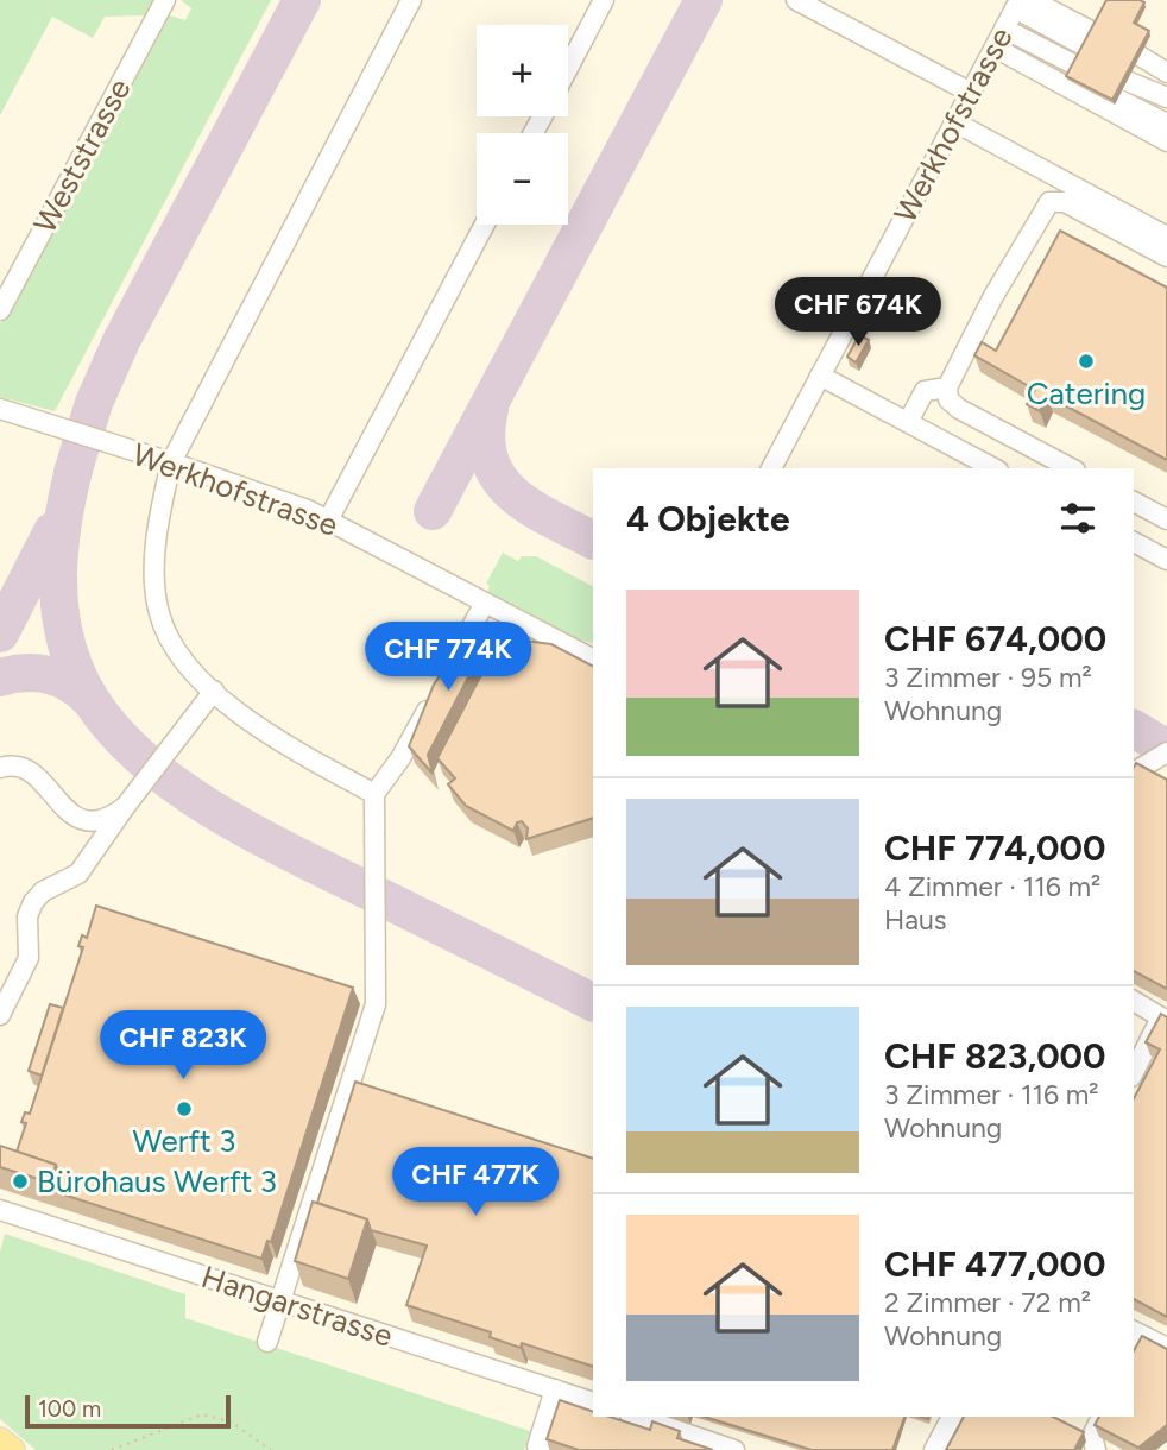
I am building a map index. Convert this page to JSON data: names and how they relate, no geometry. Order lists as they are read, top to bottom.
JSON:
{
  "streets": {
    "lane": ["Werkhofstrasse", "Weststrasse", "Hangarstrasse"]
  },
  "places": ["Catering", "Werft 3", "Bürohaus Werft 3"],
  "scale_bar": "100 m",
  "page": {
    "map_buttons": ["+", "−"],
    "price": [
      "CHF 674K",
      "CHF 774K",
      "CHF 823K",
      "CHF 477K"
    ],
    "heading": "4 Objekte",
    "list": [
      {
        "name": "CHF 674,000",
        "note": "3 Zimmer · 95 m² · Wohnung"
      },
      {
        "name": "CHF 774,000",
        "note": "4 Zimmer · 116 m² · Haus"
      },
      {
        "name": "CHF 823,000",
        "note": "3 Zimmer · 116 m² · Wohnung"
      },
      {
        "name": "CHF 477,000",
        "note": "2 Zimmer · 72 m² · Wohnung"
      }
    ],
    "scale": "100 m"
  }
}
